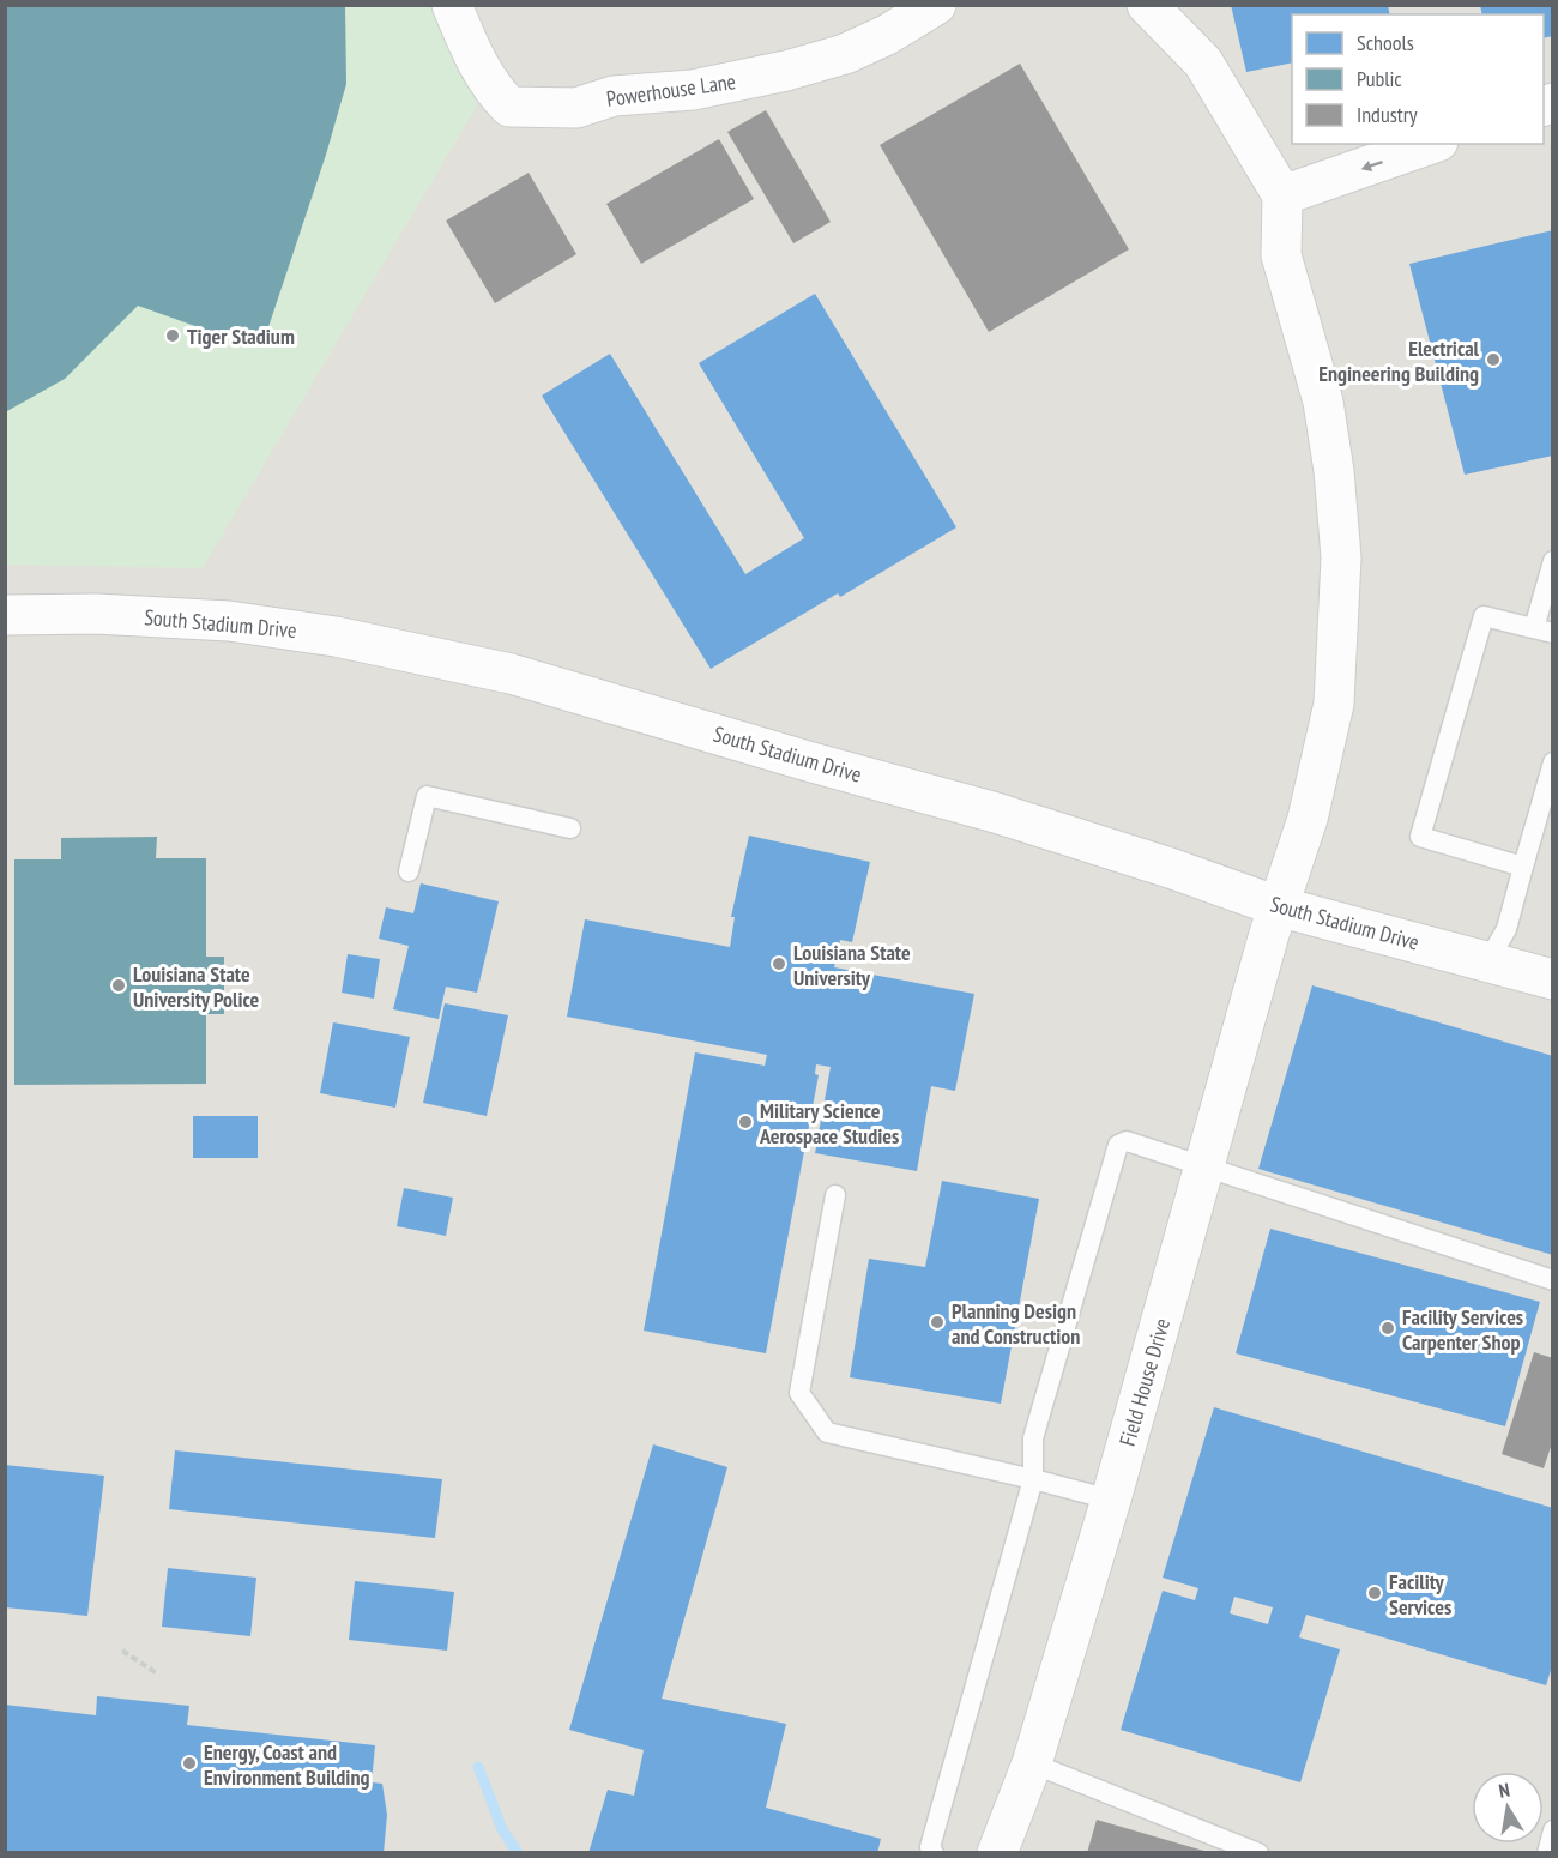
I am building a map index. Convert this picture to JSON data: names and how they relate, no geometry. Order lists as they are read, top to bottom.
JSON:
{
  "streets": {
    "street": ["Powerhouse Lane", "South Stadium Drive", "Field House Drive"]
  },
  "crossings": [
    ["South Stadium Drive", "Field House Drive"]
  ],
  "places": [
    "Tiger Stadium",
    "Electrical Engineering Building",
    "Louisiana State University",
    "Louisiana State University Police",
    "Military Science Aerospace Studies",
    "Planning Design and Construction",
    "Facility Services Carpenter Shop",
    "Facility Services",
    "Energy, Coast and Environment Building"
  ],
  "legend": ["Schools", "Public", "Industry"],
  "north": "top"
}
